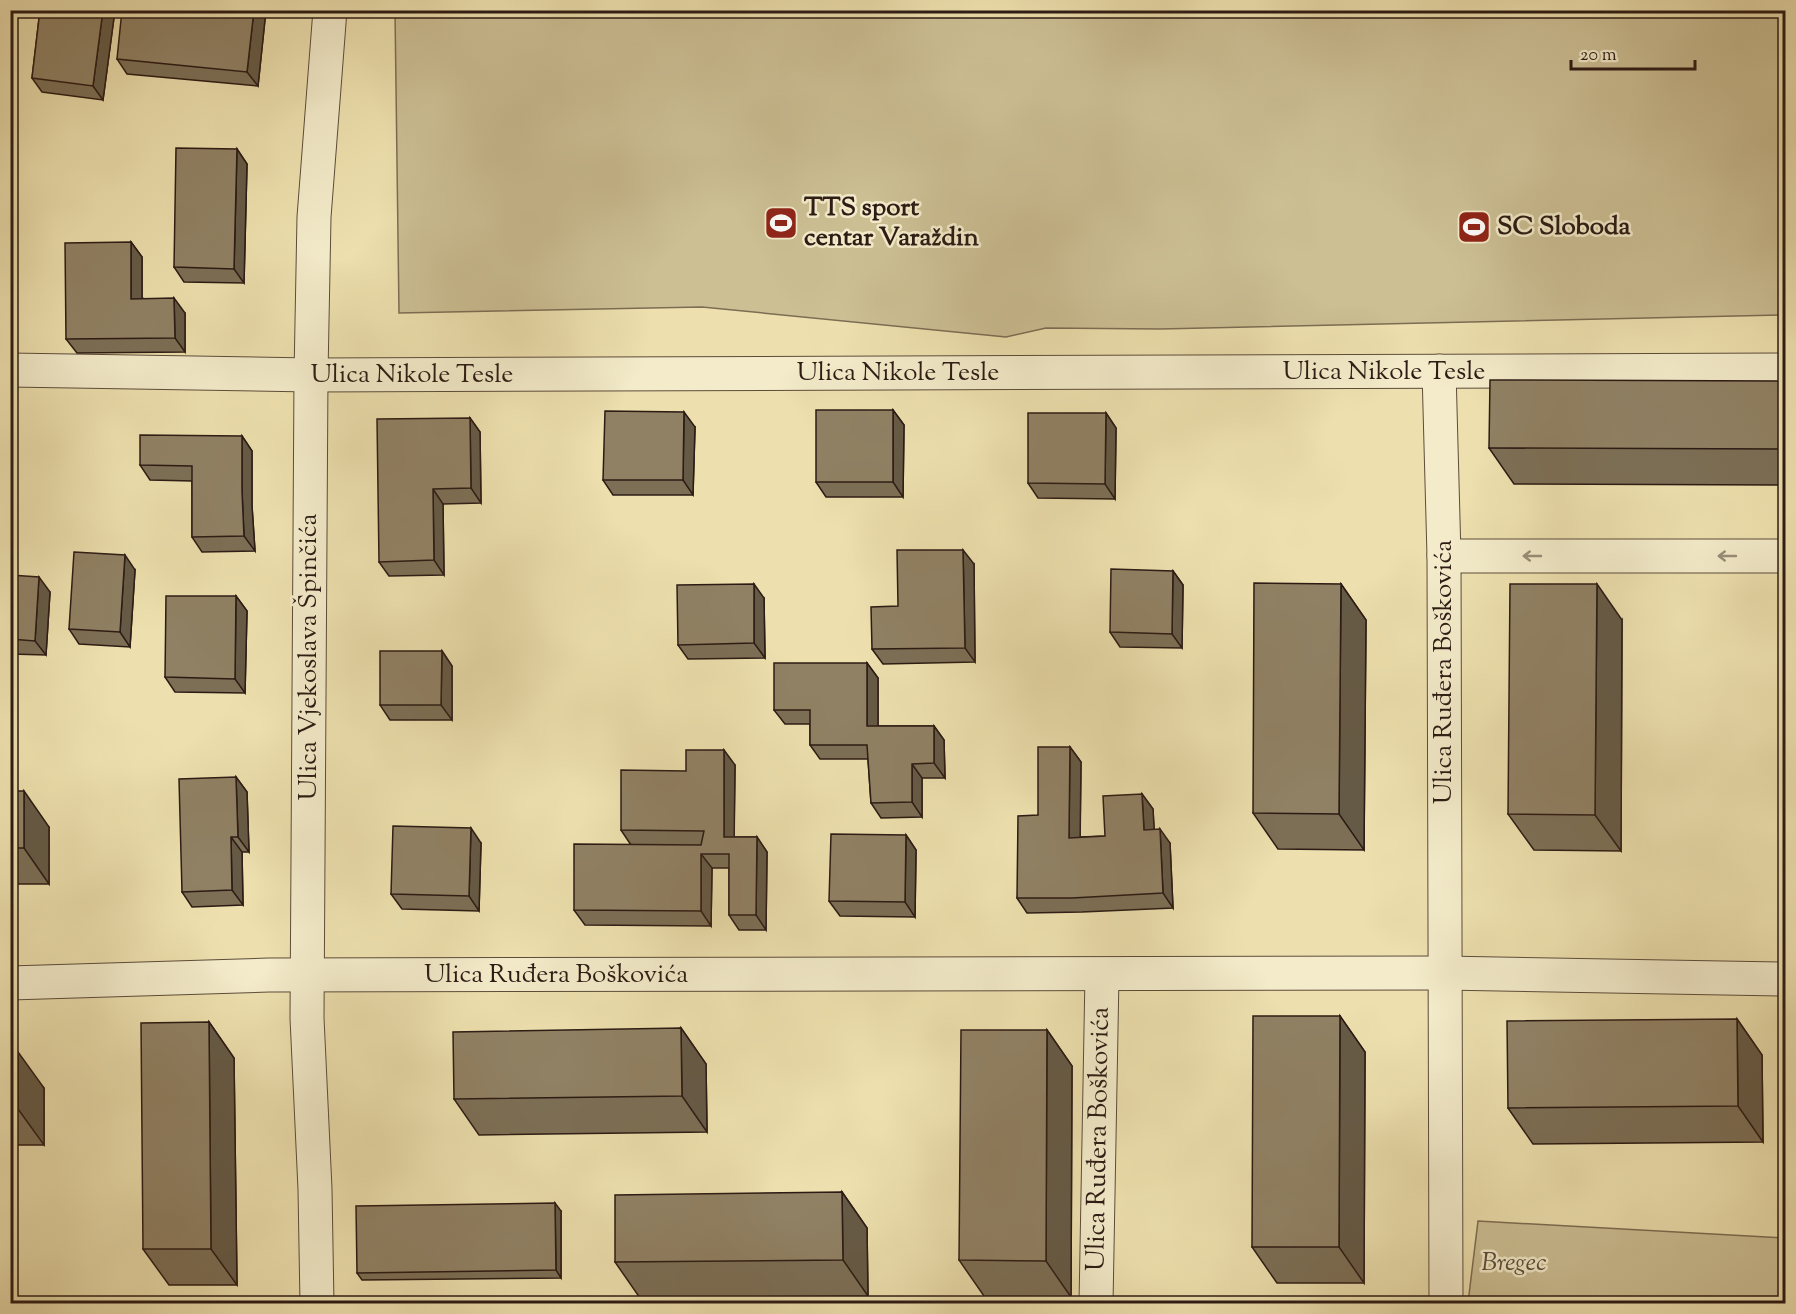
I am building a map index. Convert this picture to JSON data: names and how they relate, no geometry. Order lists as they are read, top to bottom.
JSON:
{
  "streets": {
    "street": ["Ulica Nikole Tesle", "Ulica Vjekoslava Špinčića", "Ulica Ruđera Boškovića"]
  },
  "crossings": [
    ["Ulica Nikole Tesle", "Ulica Vjekoslava Špinčića"],
    ["Ulica Nikole Tesle", "Ulica Ruđera Boškovića"],
    ["Ulica Vjekoslava Špinčića", "Ulica Ruđera Boškovića"]
  ],
  "parks": ["Bregec"],
  "places": {
    "sports": ["TTS sport centar Varaždin", "SC Sloboda"]
  },
  "scale_bar": "20 m"
}
